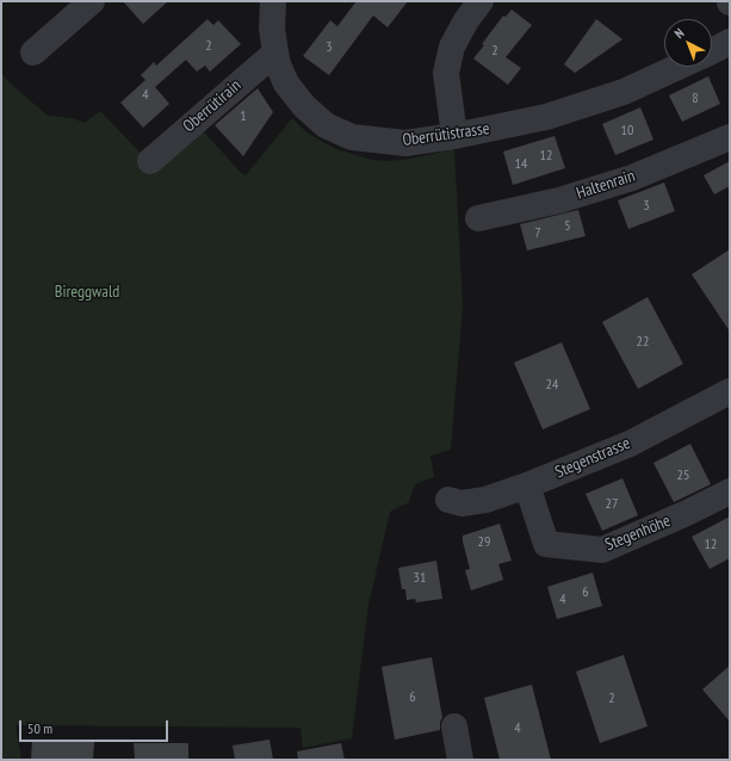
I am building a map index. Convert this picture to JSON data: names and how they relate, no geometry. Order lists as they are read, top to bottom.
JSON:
{
  "streets": {
    "street": [
      "Oberrütirain",
      "Oberrütistrasse",
      "Haltenrain",
      "Stegenstrasse",
      "Stegenhöhe"
    ]
  },
  "crossings": [
    ["Oberrütirain", "Oberrütistrasse"],
    ["Stegenstrasse", "Stegenhöhe"]
  ],
  "parks": ["Bireggwald"],
  "house_numbers": [
    "2",
    "3",
    "2",
    "4",
    "8",
    "1",
    "10",
    "12",
    "14",
    "3",
    "5",
    "7",
    "22",
    "24",
    "25",
    "27",
    "29",
    "12",
    "31",
    "6",
    "4",
    "6",
    "2",
    "4"
  ],
  "scale_bar": "50 m",
  "north": "top left"
}
